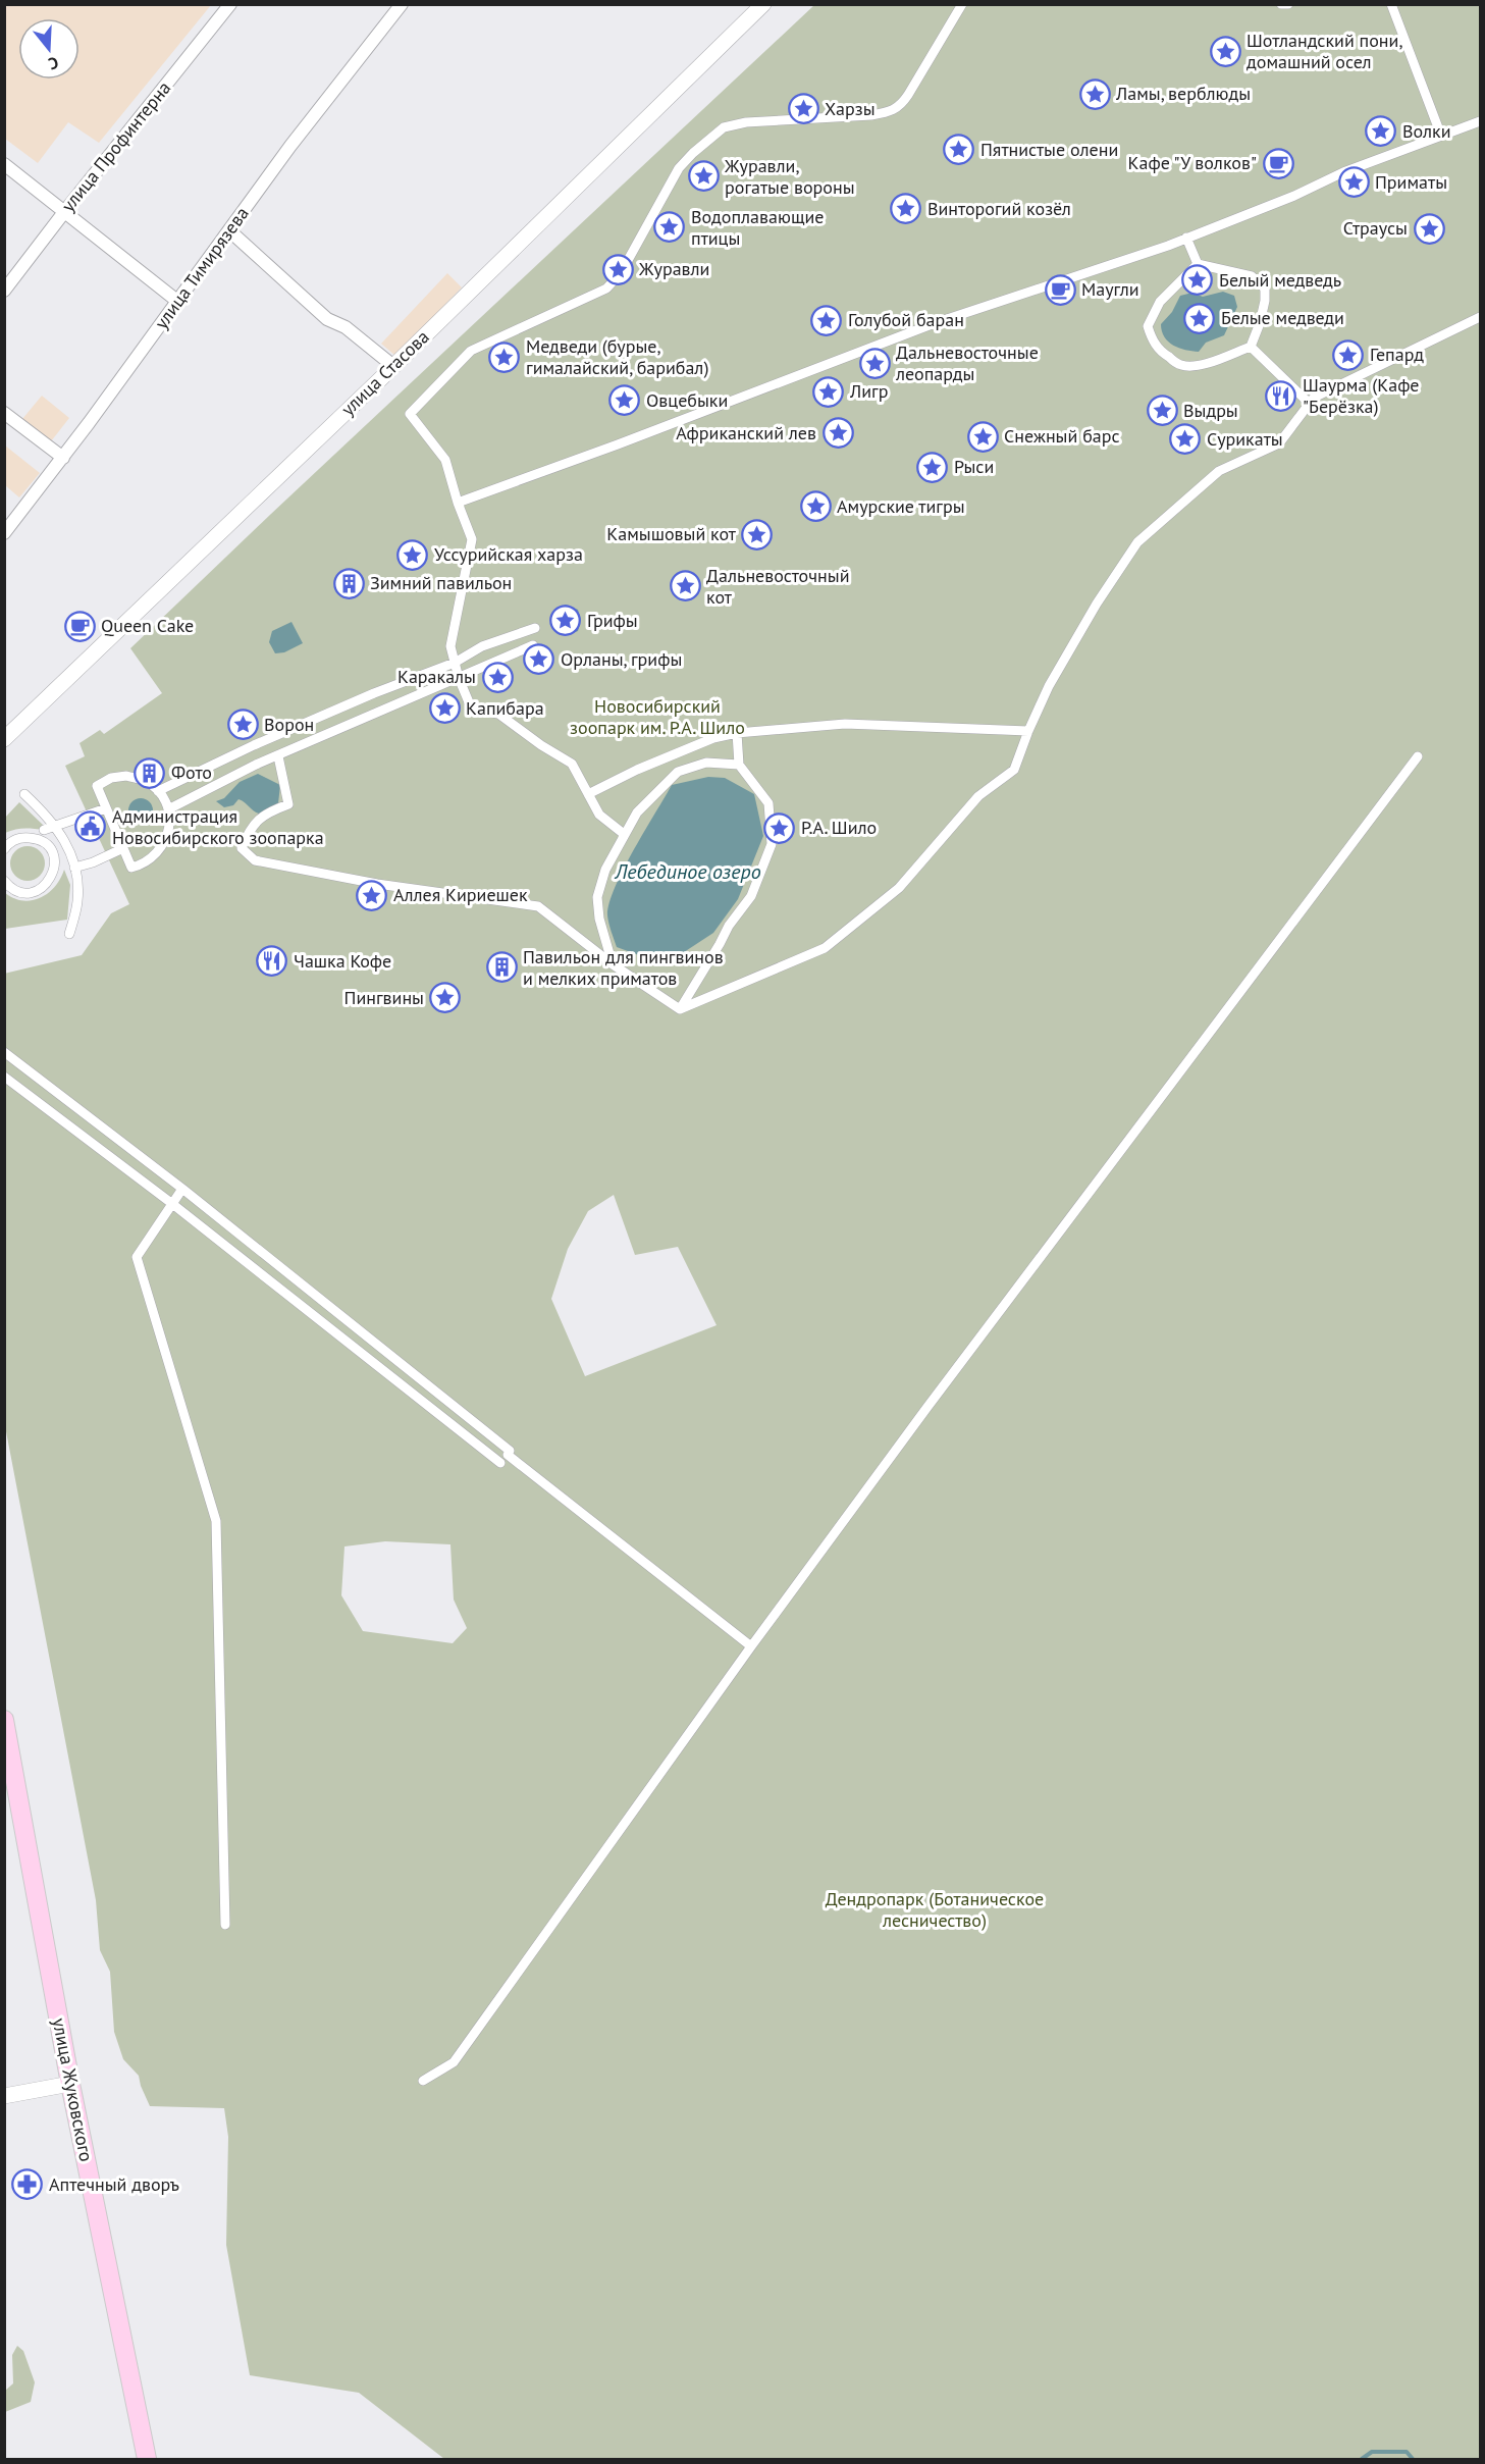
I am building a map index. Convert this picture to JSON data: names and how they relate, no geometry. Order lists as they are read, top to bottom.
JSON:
{
  "streets": {
    "main road": ["улица Жуковского"],
    "street": ["улица Профинтерна", "улица Тимирязева", "улица Стасова"]
  },
  "water": ["Лебединое озеро"],
  "parks": ["Новосибирский зоопарк им. Р.А. Шило", "Дендропарк (Ботаническое лесничество)"],
  "places": {
    "place": [
      "Шотландский пони, домашний осел",
      "Ламы, верблюды",
      "Харзы",
      "Волки",
      "Пятнистые олени",
      "Журавли, рогатые вороны",
      "Приматы",
      "Винторогий козёл",
      "Водоплавающие птицы",
      "Страусы",
      "Журавли",
      "Белый медведь",
      "Белые медведи",
      "Голубой баран",
      "Гепард",
      "Медведи (бурые, гималайский, барибал)",
      "Дальневосточные леопарды",
      "Лигр",
      "Овцебыки",
      "Выдры",
      "Африканский лев",
      "Снежный барс",
      "Сурикаты",
      "Рыси",
      "Амурские тигры",
      "Камышовый кот",
      "Уссурийская харза",
      "Дальневосточный кот",
      "Грифы",
      "Орланы, грифы",
      "Каракалы",
      "Капибара",
      "Ворон",
      "Р.А. Шило",
      "Аллея Кириешек",
      "Пингвины"
    ],
    "cafe": ["Кафе \"У волков\"", "Маугли", "Queen Cake"],
    "restaurant": ["Шаурма (Кафе \"Берёзка)", "Чашка Кофе"],
    "building": ["Зимний павильон", "Фото", "Павильон для пингвинов и мелких приматов"],
    "public building": ["Администрация Новосибирского зоопарка"],
    "pharmacy": ["Аптечный дворъ"]
  },
  "north": "bottom"
}
